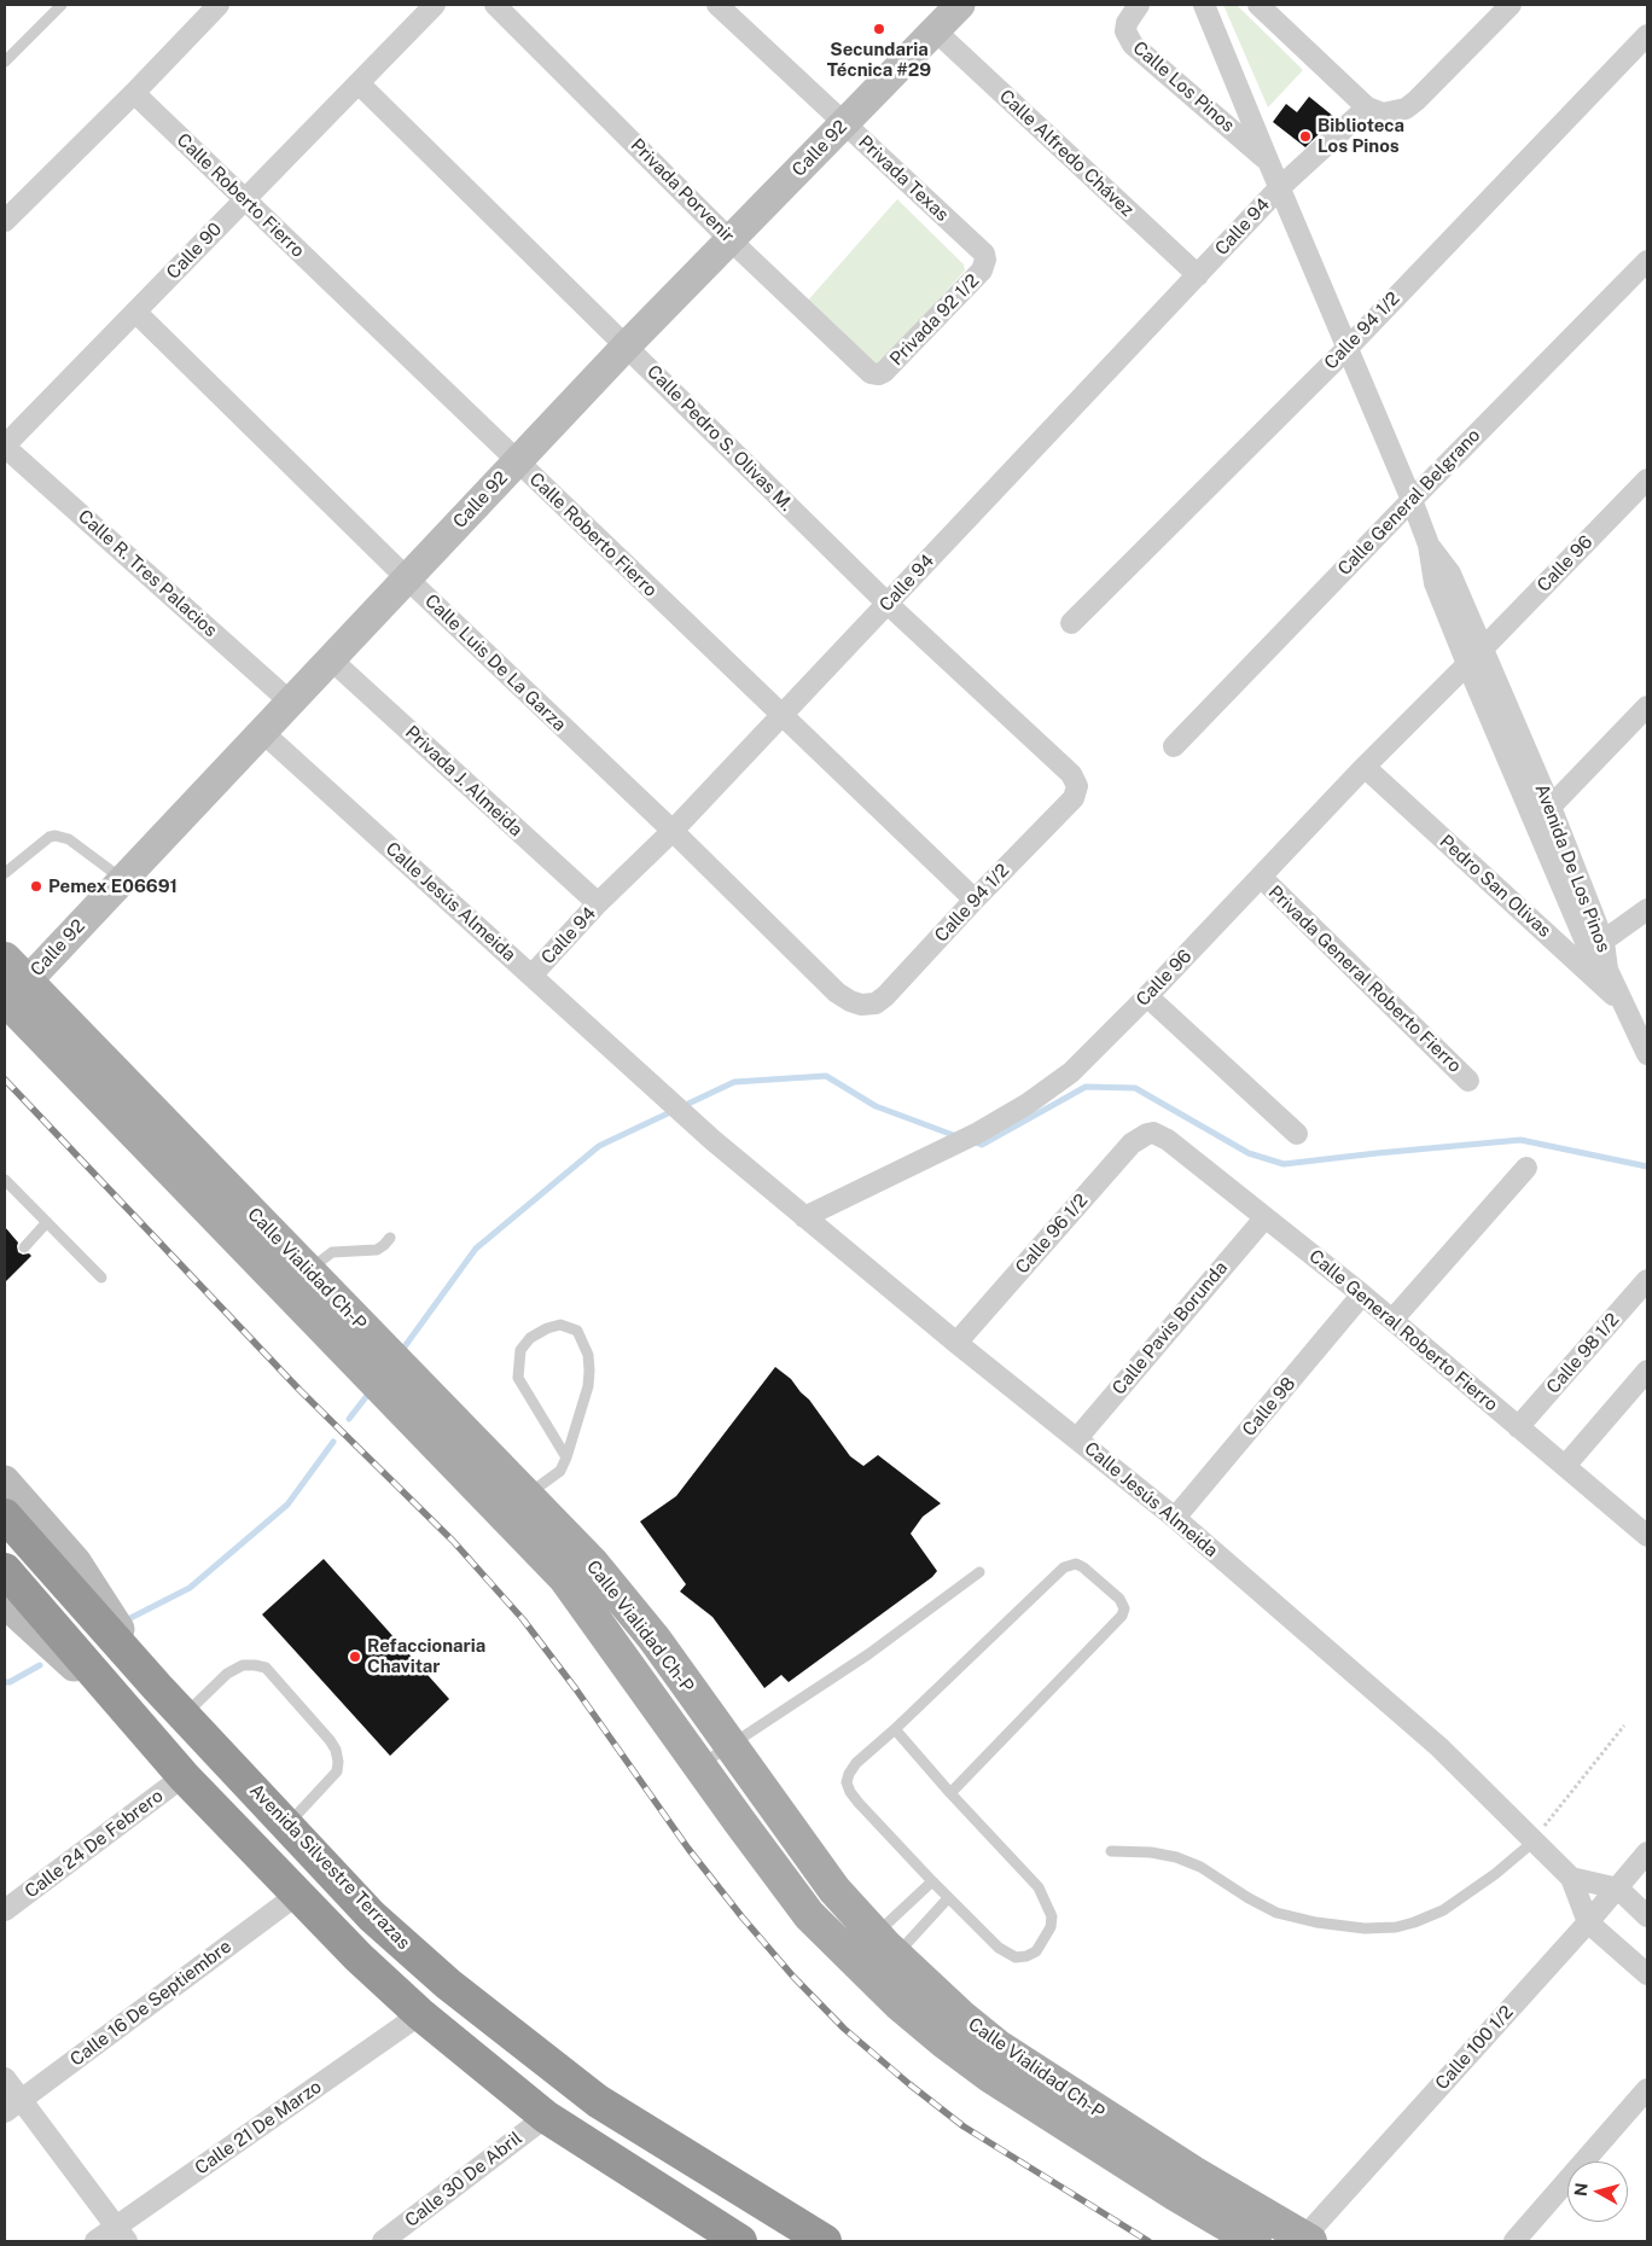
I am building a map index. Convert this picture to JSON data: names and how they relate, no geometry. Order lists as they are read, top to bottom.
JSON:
{
  "streets": {
    "highway": ["Avenida Silvestre Terrazas"],
    "main road": ["Calle Vialidad Ch-P"],
    "street": [
      "Calle Los Pinos",
      "Calle 92",
      "Calle Alfredo Chávez",
      "Privada Texas",
      "Privada Porvenir",
      "Calle Roberto Fierro",
      "Calle 94",
      "Calle 90",
      "Privada 92 1/2",
      "Calle 94 1/2",
      "Calle Pedro S. Olivas M.",
      "Calle General Belgrano",
      "Calle 96",
      "Calle R. Tres Palacios",
      "Calle Luis De La Garza",
      "Privada J. Almeida",
      "Avenida De Los Pinos",
      "Pedro San Olivas",
      "Calle Jesús Almeida",
      "Privada General Roberto Fierro",
      "Calle 96 1/2",
      "Calle Pavis Borunda",
      "Calle General Roberto Fierro",
      "Calle 98 1/2",
      "Calle 98",
      "Calle 24 De Febrero",
      "Calle 16 De Septiembre",
      "Calle 100 1/2",
      "Calle 21 De Marzo",
      "Calle 30 De Abril"
    ]
  },
  "crossings": [
    ["Calle Los Pinos", "Avenida De Los Pinos"],
    ["Calle 92", "Calle Alfredo Chávez"],
    ["Calle 92", "Privada Texas"],
    ["Calle 92", "Privada Porvenir"],
    ["Calle 92", "Calle Roberto Fierro"],
    ["Calle 92", "Calle Pedro S. Olivas M."],
    ["Calle 92", "Calle R. Tres Palacios"],
    ["Calle 92", "Calle Luis De La Garza"],
    ["Calle 92", "Privada J. Almeida"],
    ["Calle 92", "Calle Jesús Almeida"],
    ["Calle 92", "Calle Vialidad Ch-P"],
    ["Calle Alfredo Chávez", "Calle 94"],
    ["Privada Texas", "Privada 92 1/2"],
    ["Privada Porvenir", "Privada 92 1/2"],
    ["Calle Roberto Fierro", "Calle 94"],
    ["Calle Roberto Fierro", "Calle 90"],
    ["Calle Roberto Fierro", "Calle 94 1/2"],
    ["Calle 94", "Calle Pedro S. Olivas M."],
    ["Calle 94", "Calle Luis De La Garza"],
    ["Calle 94", "Privada J. Almeida"],
    ["Calle 94", "Avenida De Los Pinos"],
    ["Calle 94", "Calle Jesús Almeida"],
    ["Calle 90", "Calle Pedro S. Olivas M."],
    ["Calle 90", "Calle R. Tres Palacios"],
    ["Calle 90", "Calle Luis De La Garza"],
    ["Calle 94 1/2", "Calle Pedro S. Olivas M."],
    ["Calle 94 1/2", "Calle Luis De La Garza"],
    ["Calle 94 1/2", "Avenida De Los Pinos"],
    ["Calle General Belgrano", "Avenida De Los Pinos"],
    ["Calle 96", "Avenida De Los Pinos"],
    ["Calle 96", "Pedro San Olivas"],
    ["Calle 96", "Calle Jesús Almeida"],
    ["Calle 96", "Privada General Roberto Fierro"],
    ["Avenida De Los Pinos", "Pedro San Olivas"],
    ["Calle Jesús Almeida", "Calle 96 1/2"],
    ["Calle Jesús Almeida", "Calle Pavis Borunda"],
    ["Calle Jesús Almeida", "Calle 98"],
    ["Calle Jesús Almeida", "Calle 100 1/2"],
    ["Calle 96 1/2", "Calle General Roberto Fierro"],
    ["Calle Vialidad Ch-P", "Calle 100 1/2"],
    ["Calle Pavis Borunda", "Calle General Roberto Fierro"],
    ["Calle General Roberto Fierro", "Calle 98 1/2"],
    ["Calle General Roberto Fierro", "Calle 98"]
  ],
  "places": [
    "Secundaria Técnica #29",
    "Biblioteca Los Pinos",
    "Pemex E06691",
    "Refaccionaria Chavitar"
  ],
  "north": "left"
}
